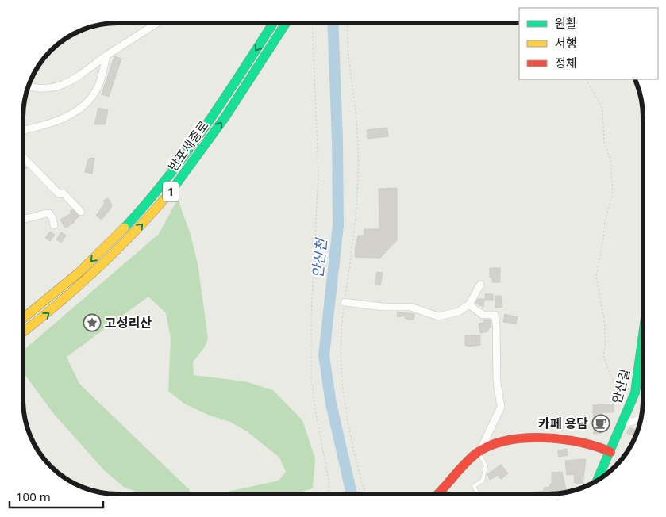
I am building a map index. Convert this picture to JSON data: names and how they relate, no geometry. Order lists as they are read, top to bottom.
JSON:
{
  "streets": {
    "main road": ["반포세종로", "1", "안산길"]
  },
  "water": ["안산천"],
  "places": {
    "place": ["고성리산"],
    "cafe": ["카페 용담"]
  },
  "legend": ["원활", "서행", "정체"],
  "scale_bar": "100 m"
}
